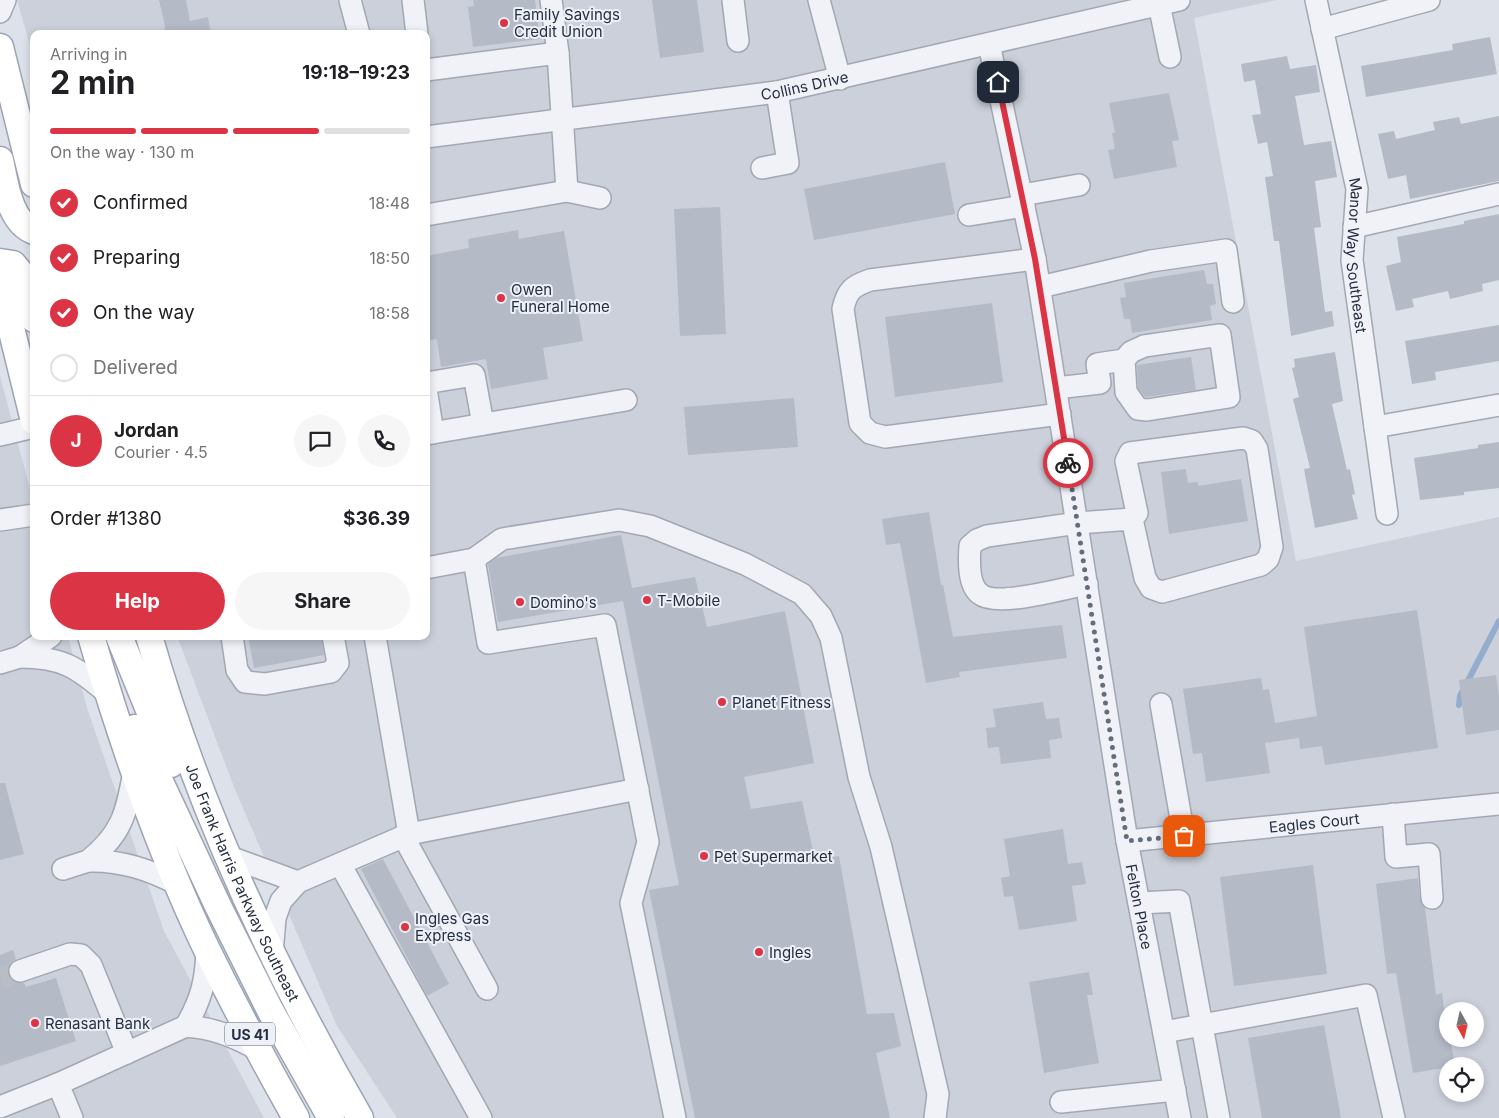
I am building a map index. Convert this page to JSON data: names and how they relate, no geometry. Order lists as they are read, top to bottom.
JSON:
{
  "streets": {
    "main road": ["Joe Frank Harris Parkway Southeast", "US 41"],
    "street": [
      "Collins Drive",
      "Manor Way Southeast",
      "Eagles Court",
      "Felton Place"
    ]
  },
  "crossings": [
    ["Collins Drive", "Felton Place"],
    ["Eagles Court", "Felton Place"]
  ],
  "places": [
    "Family Savings Credit Union",
    "Owen Funeral Home",
    "T-Mobile",
    "Domino's",
    "Planet Fitness",
    "Pet Supermarket",
    "Ingles Gas Express",
    "Ingles",
    "Renasant Bank"
  ],
  "north": "bottom",
  "page": {
    "heading": ["2 min", "Arriving in", "19:18–19:23"],
    "panel": [
      "Jordan",
      "Courier · 4.5",
      "Order #1380",
      "$36.39"
    ],
    "bar": "On the way · 130 m",
    "list": [
      ["Confirmed", "18:48"],
      ["Preparing", "18:50"],
      ["On the way", "18:58"],
      "Delivered"
    ],
    "round": "J",
    "buttons": ["Help", "Share"]
  }
}
